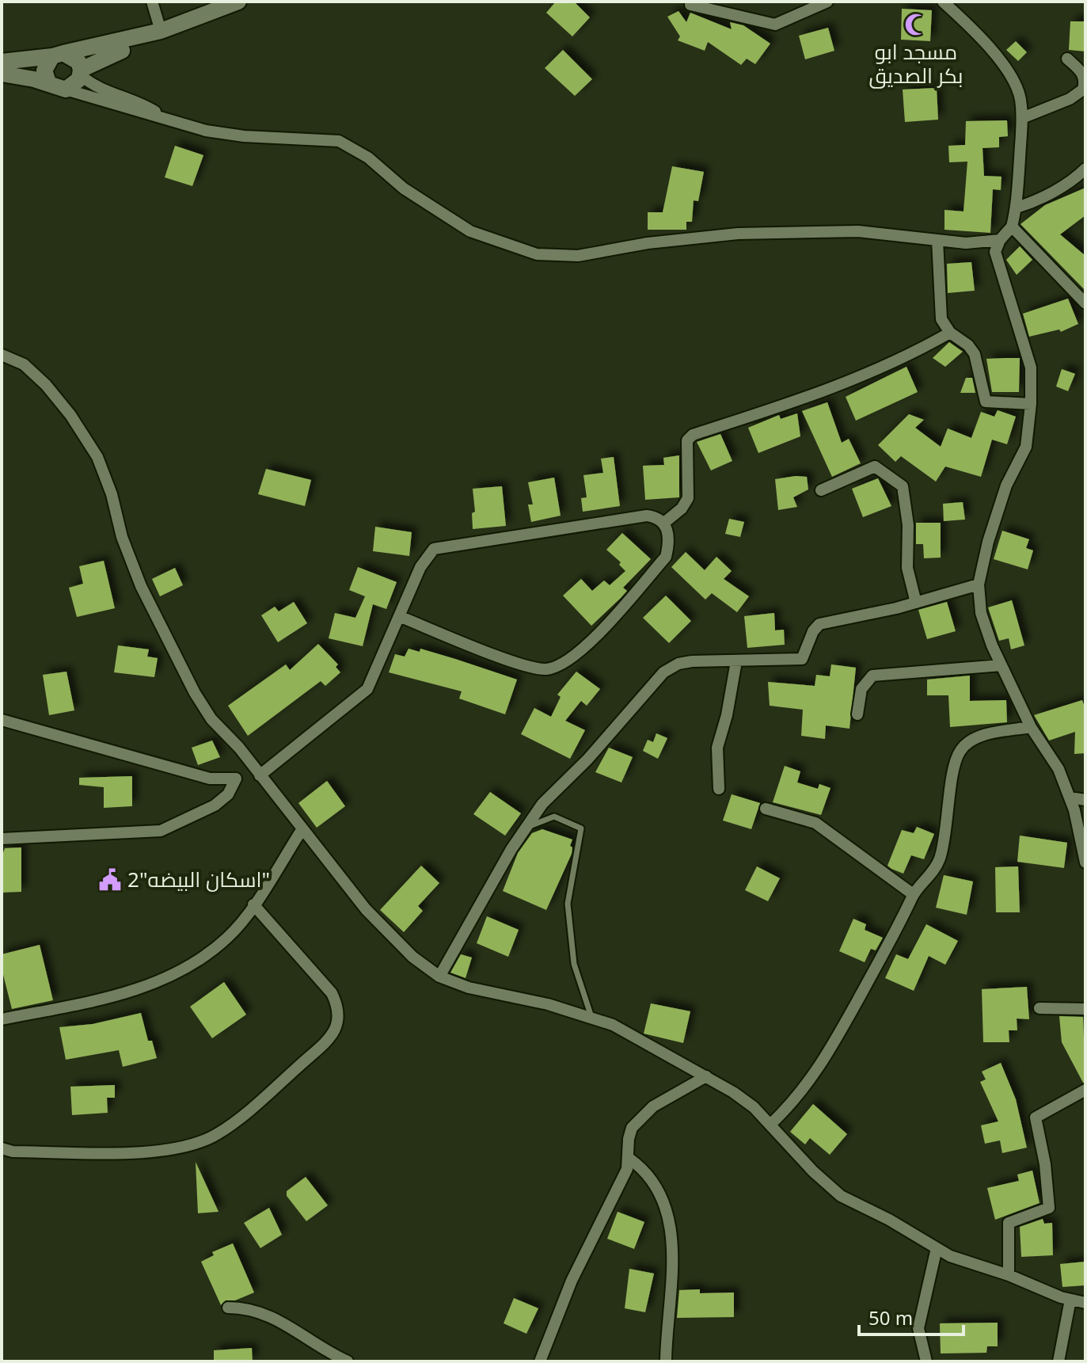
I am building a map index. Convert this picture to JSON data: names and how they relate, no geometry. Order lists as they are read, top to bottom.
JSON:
{
  "places": {
    "mosque": ["مسجد ابو بكر الصديق"],
    "public building": ["اسكان البيضه\"2\""]
  },
  "scale_bar": "50 m"
}
